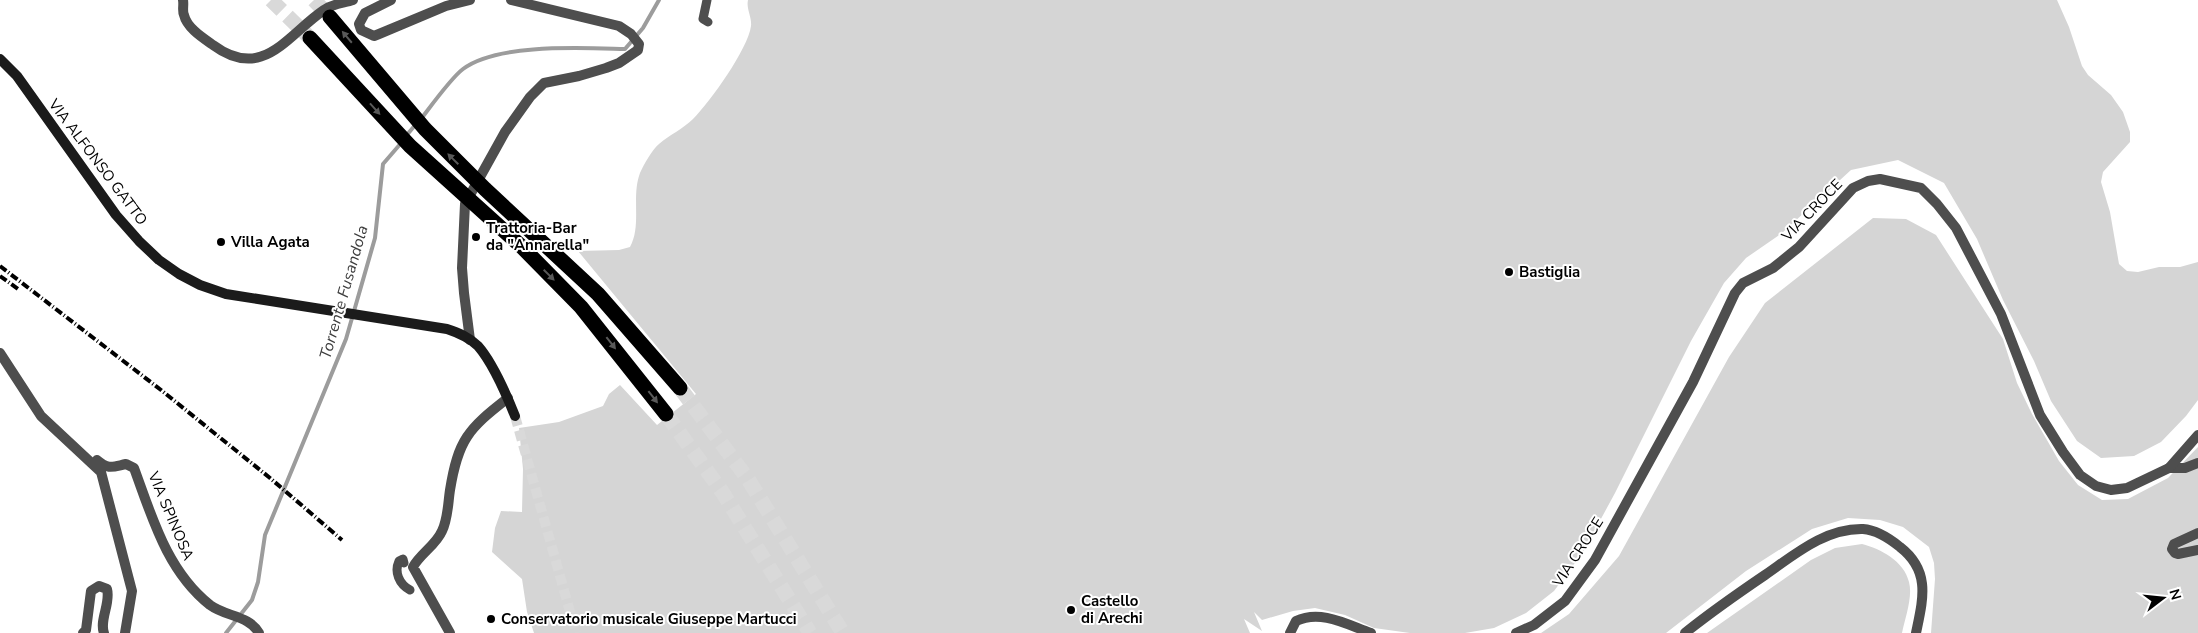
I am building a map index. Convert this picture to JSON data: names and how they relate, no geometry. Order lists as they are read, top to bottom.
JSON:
{
  "streets": {
    "main road": ["VIA ALFONSO GATTO"],
    "street": ["VIA CROCE", "VIA SPINOSA"]
  },
  "water": ["Torrente Fusandola"],
  "places": [
    "Trattoria-Bar da \"Annarella\"",
    "Villa Agata",
    "Bastiglia",
    "Castello di Arechi",
    "Conservatorio musicale Giuseppe Martucci"
  ],
  "north": "right"
}
